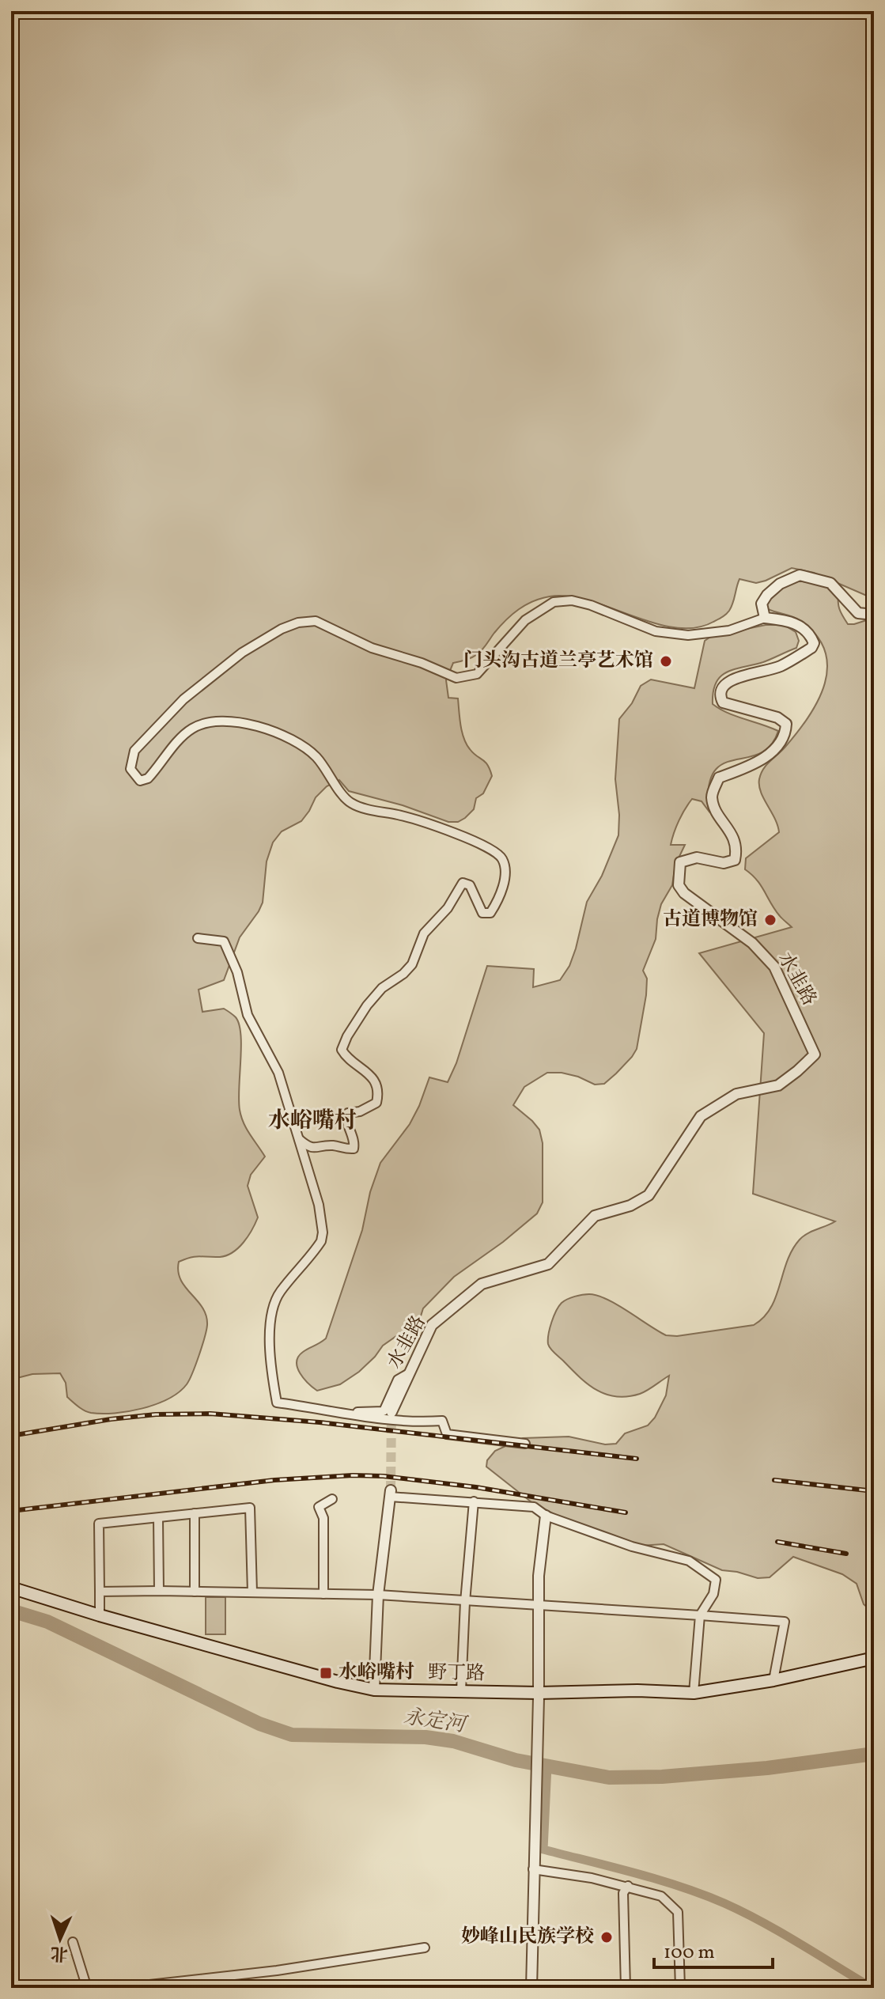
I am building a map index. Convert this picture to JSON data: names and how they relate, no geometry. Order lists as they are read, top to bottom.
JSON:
{
  "streets": {
    "main road": ["野丁路"],
    "street": ["水韭路"]
  },
  "districts": ["水峪嘴村"],
  "water": ["永定河"],
  "places": {
    "other": ["门头沟古道兰亭艺术馆", "古道博物馆", "妙峰山民族学校"],
    "transit": ["水峪嘴村"]
  },
  "scale_bar": "100 m",
  "north": "bottom"
}
